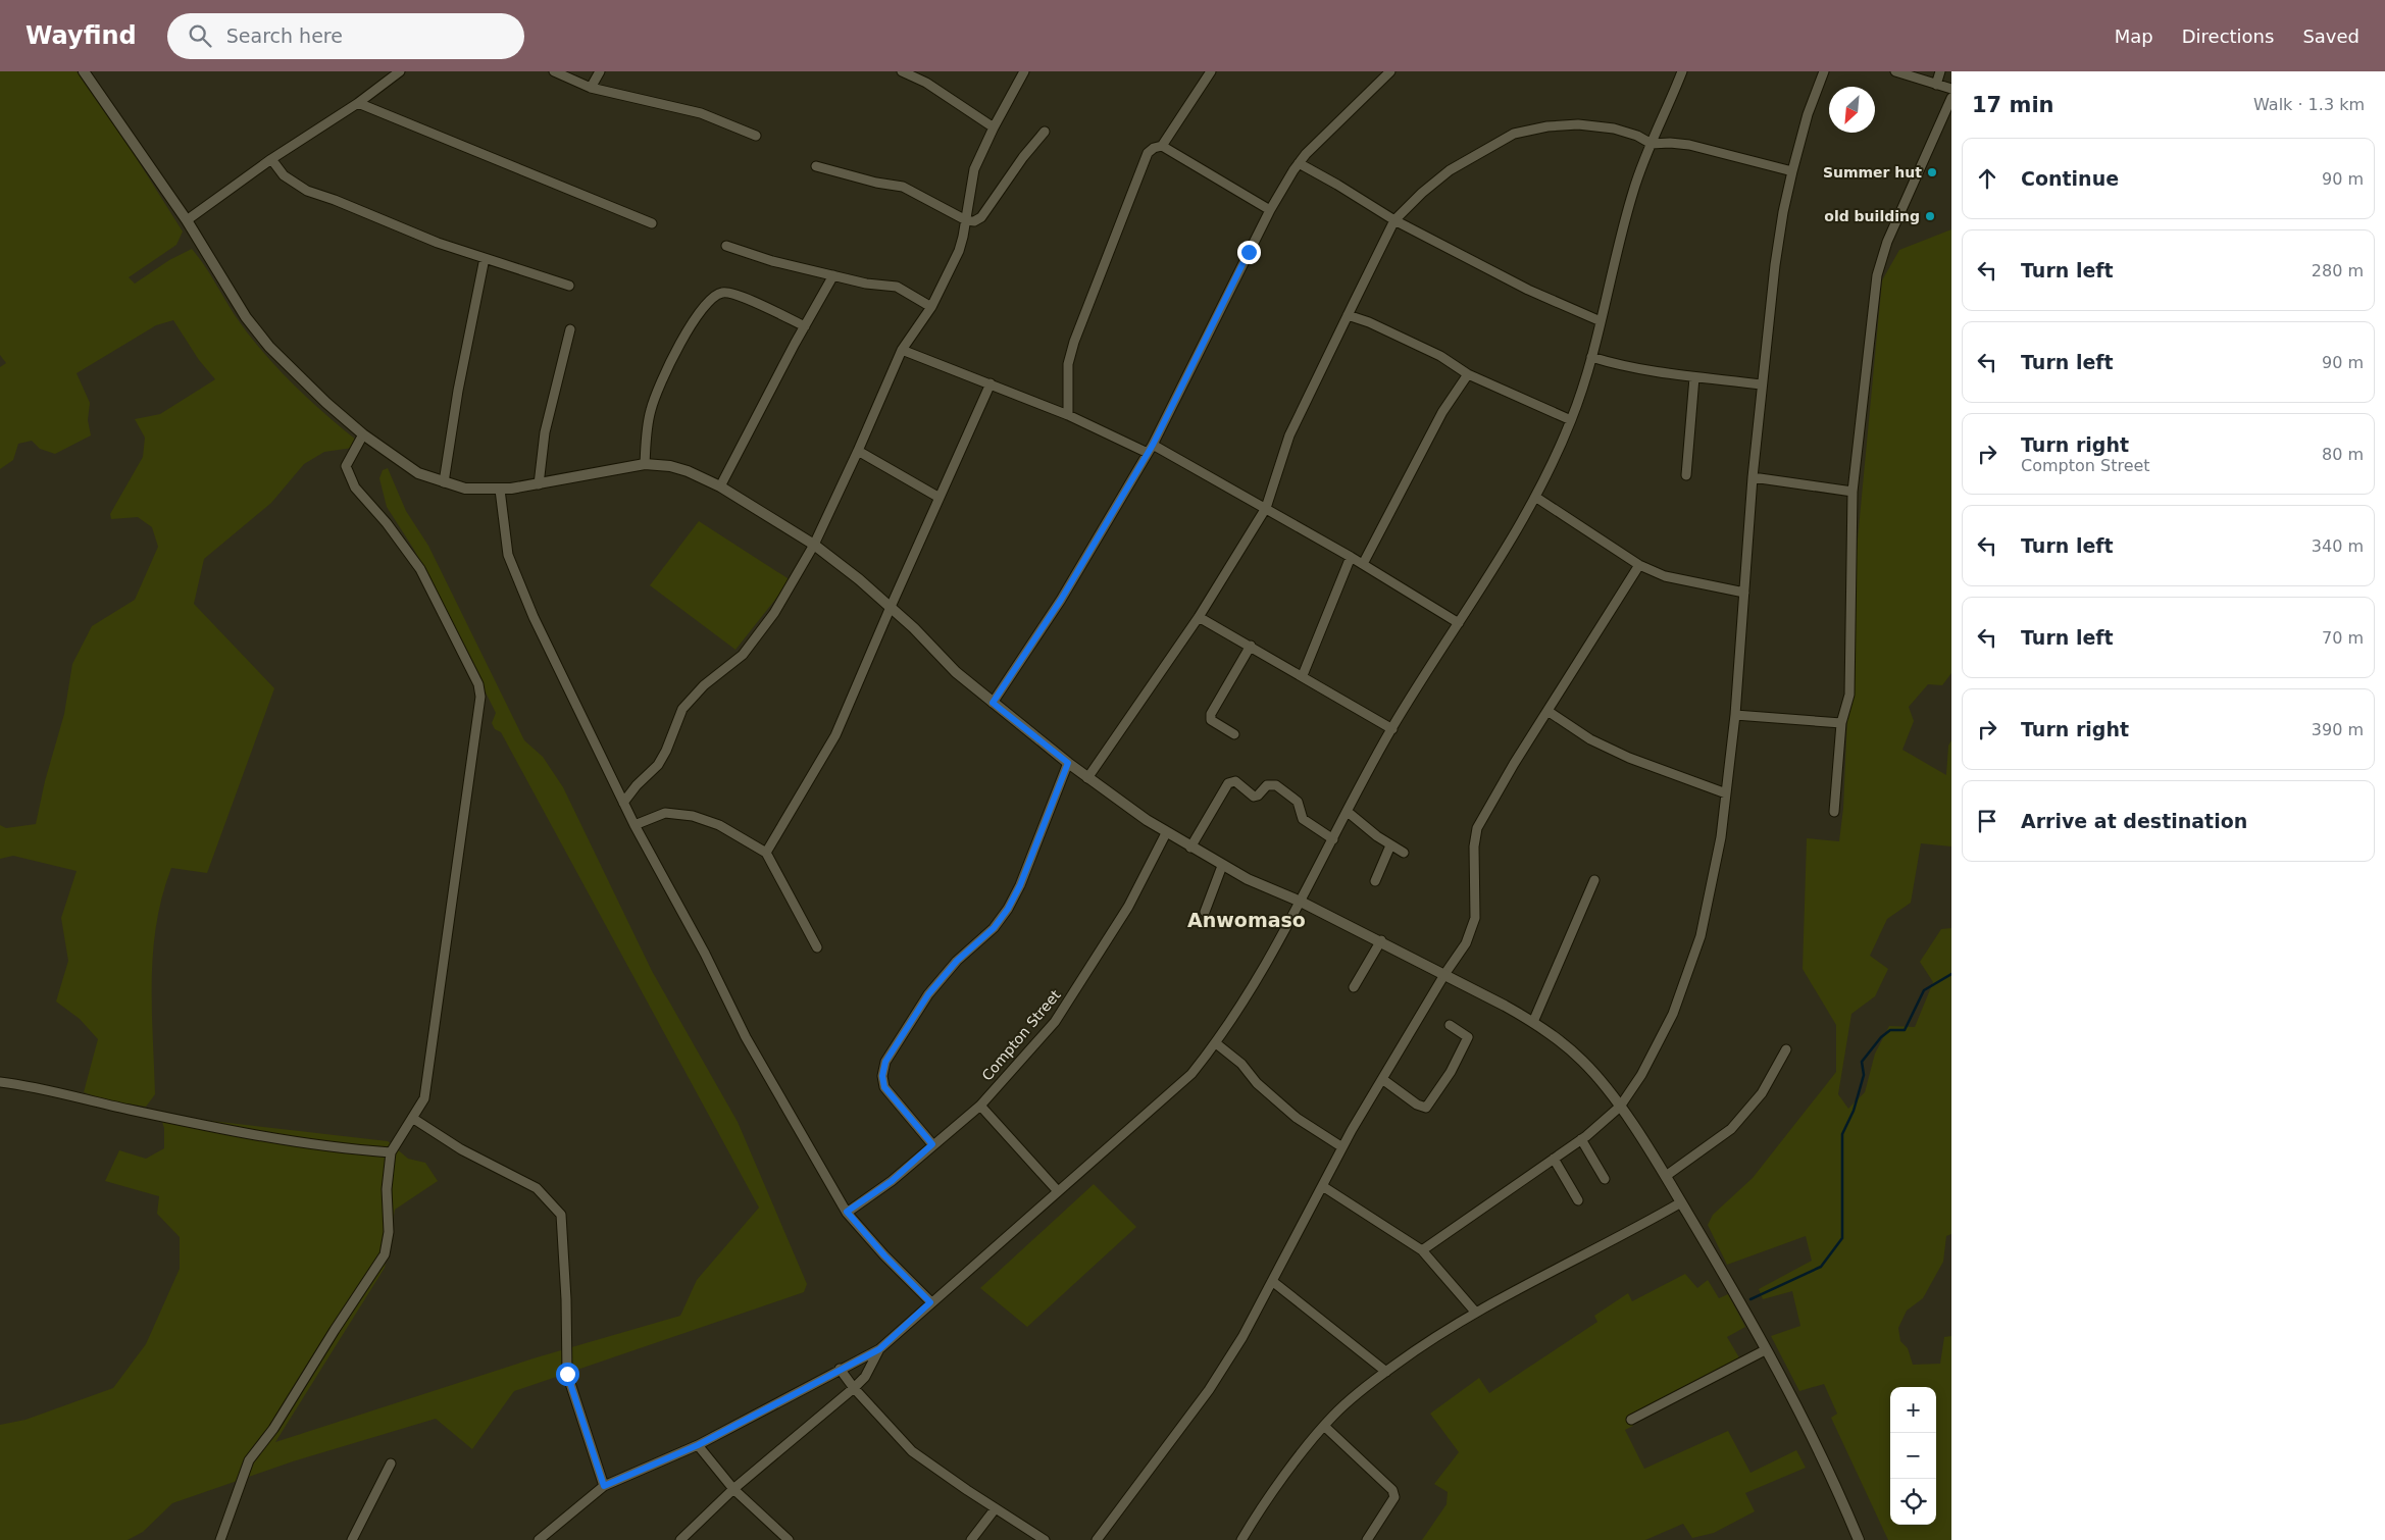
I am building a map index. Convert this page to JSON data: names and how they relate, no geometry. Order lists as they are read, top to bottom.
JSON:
{
  "streets": {
    "street": ["Compton Street"]
  },
  "districts": ["Anwomaso"],
  "places": ["Summer hut", "old building"],
  "north": "bottom left",
  "page": {
    "header": "Wayfind",
    "search": "Search here",
    "nav": ["Map", "Directions", "Saved"],
    "heading": ["17 min", "Walk · 1.3 km"],
    "list": [
      ["Continue", "90 m"],
      ["Turn left", "280 m"],
      ["Turn left", "90 m"],
      ["Turn right", "Compton Street", "80 m"],
      ["Turn left", "340 m"],
      ["Turn left", "70 m"],
      ["Turn right", "390 m"],
      "Arrive at destination"
    ],
    "map_buttons": ["+", "−"]
  }
}
